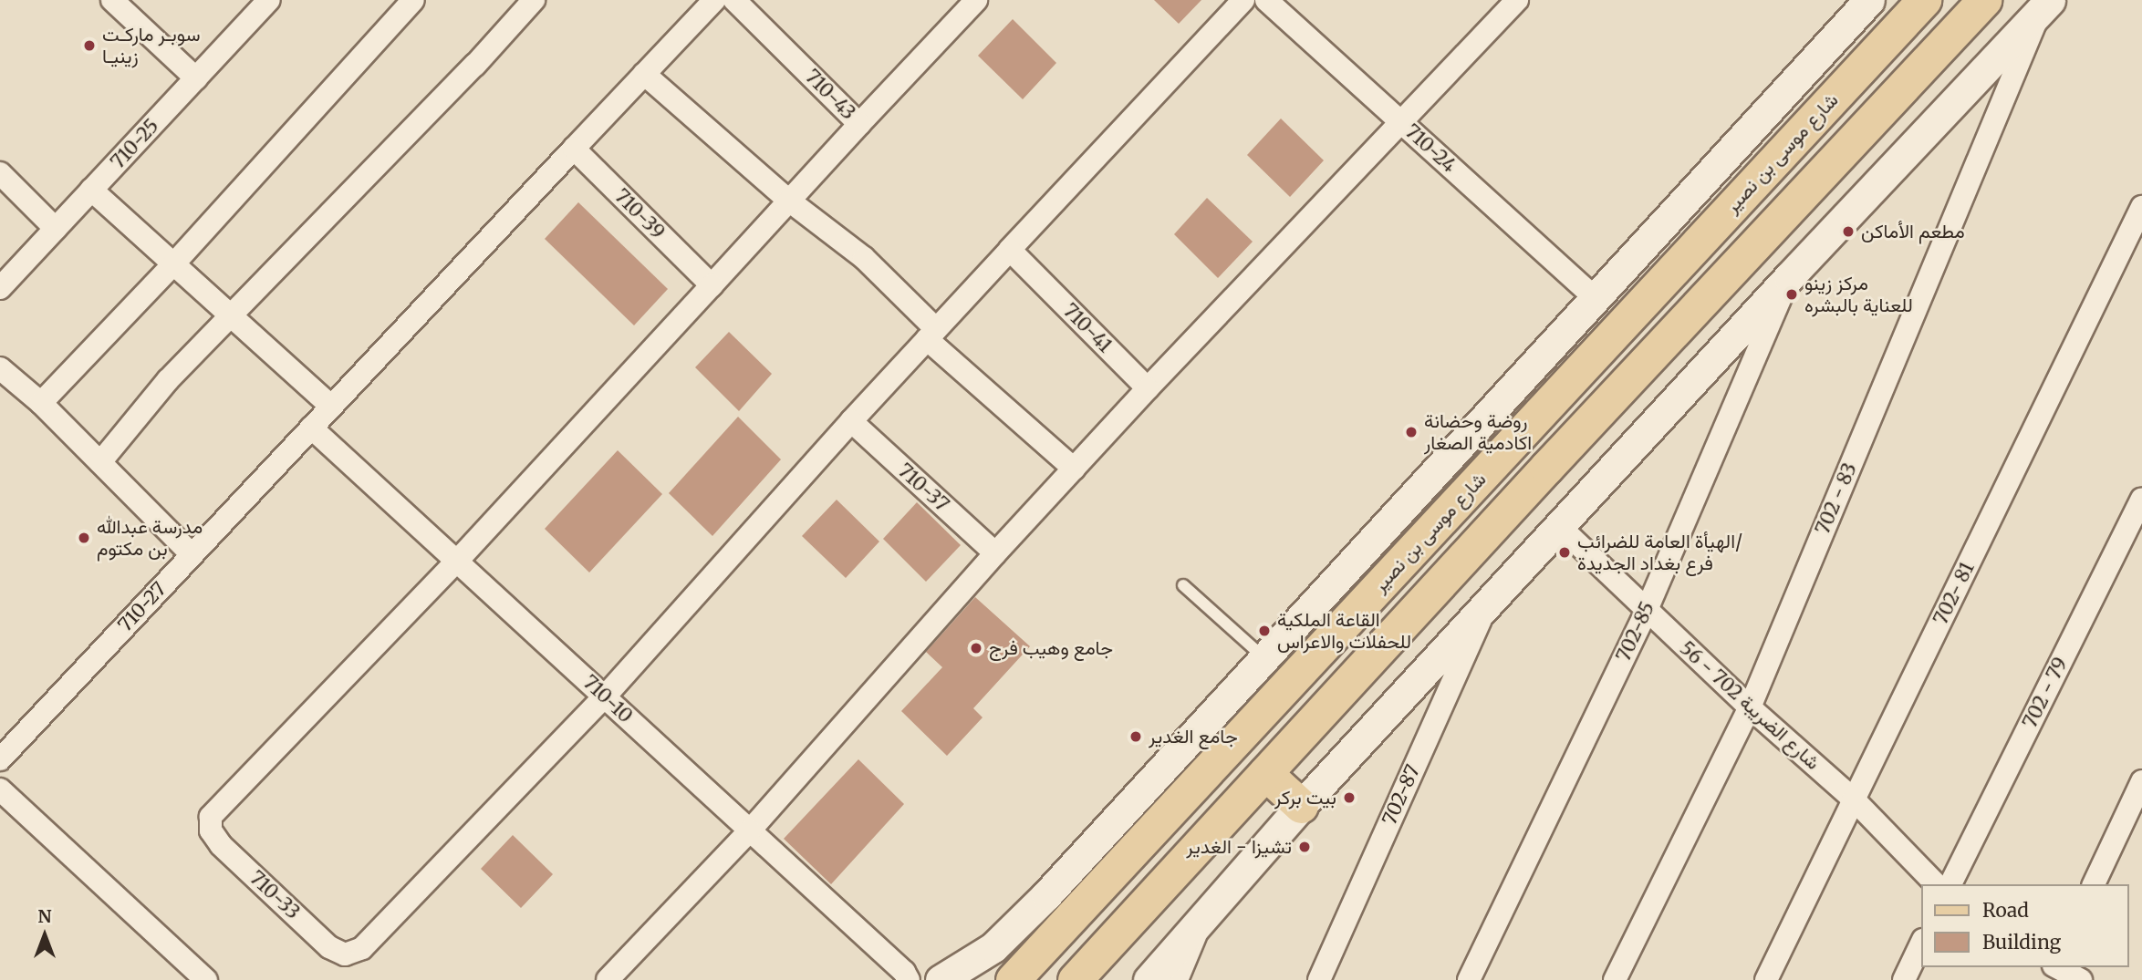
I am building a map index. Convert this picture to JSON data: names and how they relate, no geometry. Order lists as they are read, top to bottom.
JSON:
{
  "streets": {
    "main road": ["شارع موسى بن نصير"],
    "street": [
      "710-43",
      "710-25",
      "710-24",
      "710-39",
      "710-41",
      "710-37",
      "702 - 83",
      "702- 81",
      "710-27",
      "702-85",
      "702 - 79",
      "710-10",
      "شارع الضريبة 702 - 56",
      "702-87",
      "710-33"
    ]
  },
  "crossings": [
    ["702 - 83", "شارع الضريبة 702 - 56"],
    ["702- 81", "شارع الضريبة 702 - 56"],
    ["710-27", "710-10"],
    ["702-85", "شارع الضريبة 702 - 56"],
    ["710-10", "710-33"]
  ],
  "places": [
    "سوبـر ماركـت زينيـا",
    "مطعم الأماكن",
    "مركز زينو للعناية بالبشره",
    "روضة وحضانة اكادمية الصغار",
    "مدرسة عبدالله بن مكتوم",
    "الهيأة العامة للضرائب/ فرع بغداد الجديدة",
    "القاعة الملكية للحفلات والاعراس",
    "جامع وهيب فرج",
    "جامع الغدير",
    "بيت بركر",
    "تشيزا - الغدير"
  ],
  "legend": ["Road", "Building"],
  "north": "top"
}
